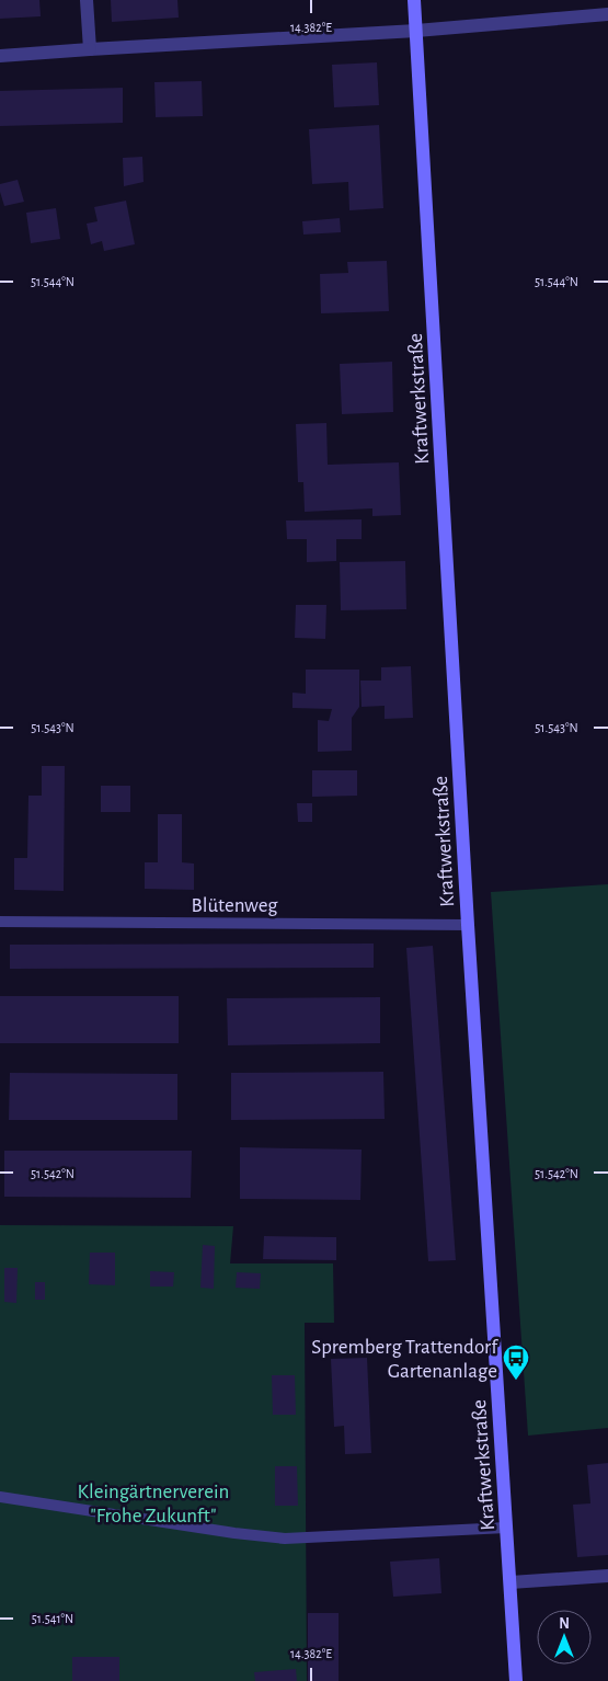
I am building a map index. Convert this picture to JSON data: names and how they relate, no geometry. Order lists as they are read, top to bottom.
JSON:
{
  "streets": {
    "main road": ["Kraftwerkstraße"],
    "lane": ["Blütenweg"]
  },
  "crossings": [
    ["Kraftwerkstraße", "Blütenweg"]
  ],
  "parks": ["Kleingärtnerverein \"Frohe Zukunft\""],
  "places": {
    "bus stop": ["Spremberg Trattendorf Gartenanlage"]
  },
  "north": "top",
  "coordinates": [
    "14.382°E",
    "51.544°N",
    "51.543°N",
    "51.542°N",
    "51.541°N"
  ]
}
